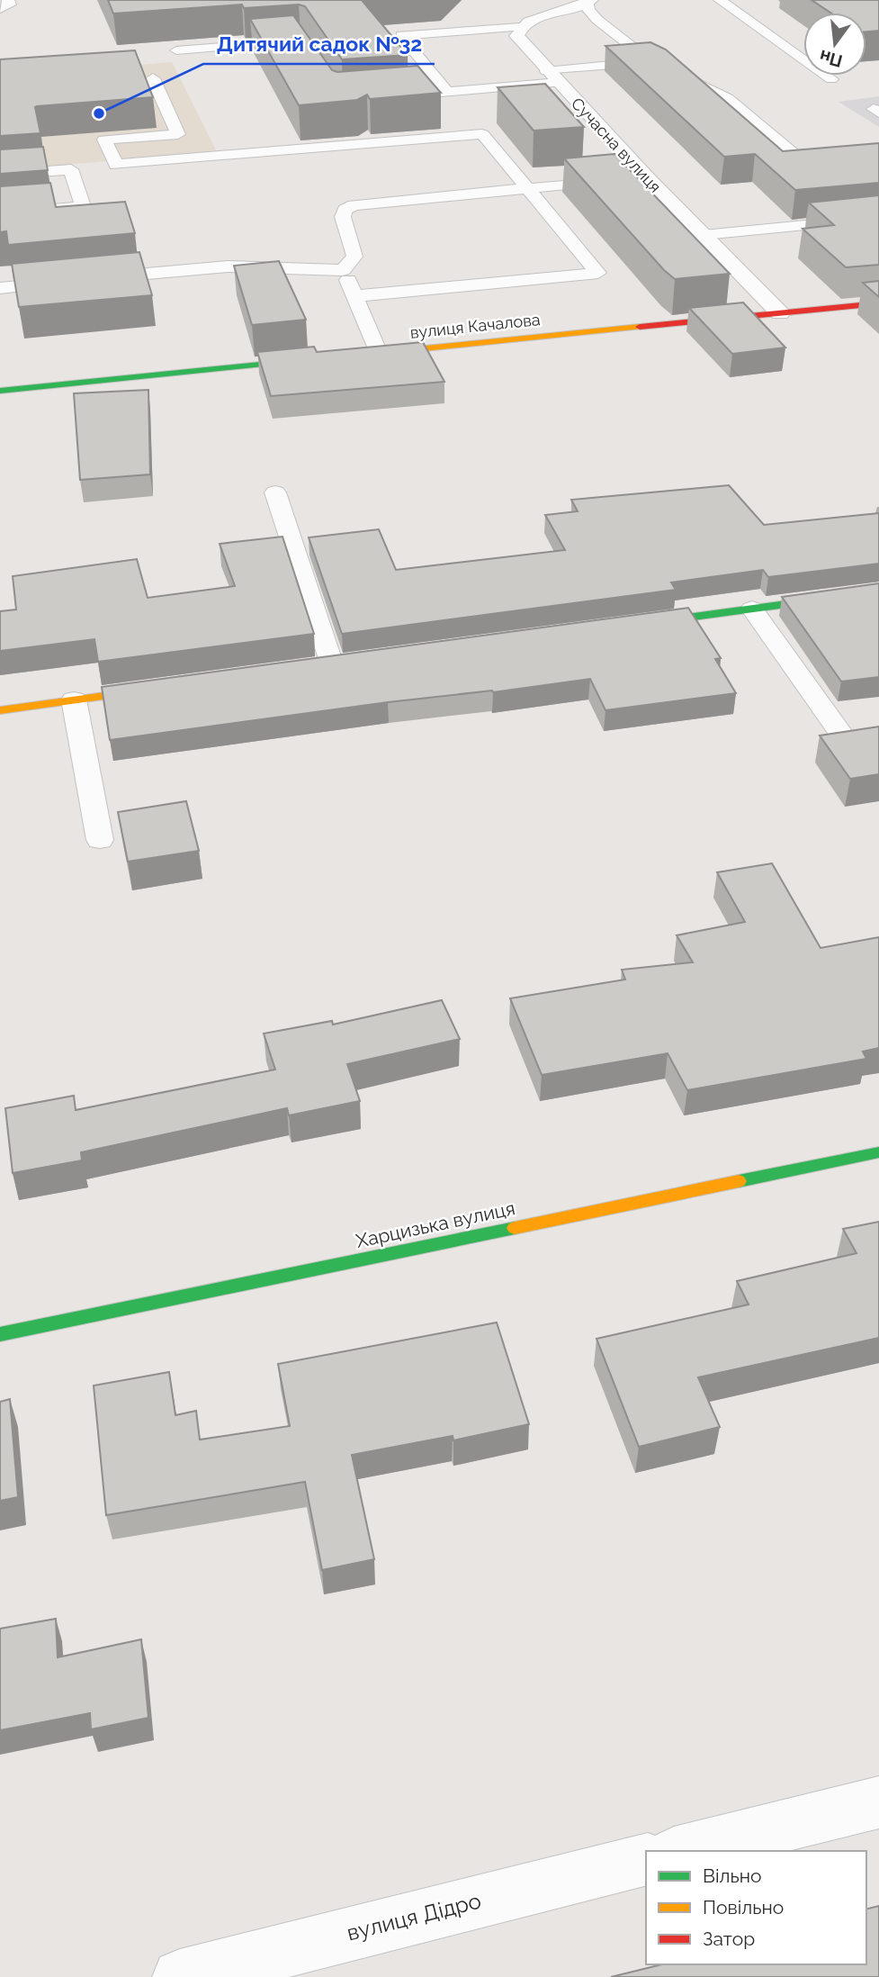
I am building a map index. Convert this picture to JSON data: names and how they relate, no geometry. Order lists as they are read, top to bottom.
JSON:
{
  "streets": {
    "street": [
      "Сучасна вулиця",
      "вулиця Качалова",
      "Харцизька вулиця",
      "вулиця Дідро"
    ]
  },
  "crossings": [
    ["Сучасна вулиця", "вулиця Качалова"]
  ],
  "places": ["Дитячий садок №32"],
  "legend": ["Вільно", "Повільно", "Затор"],
  "north": "bottom"
}
